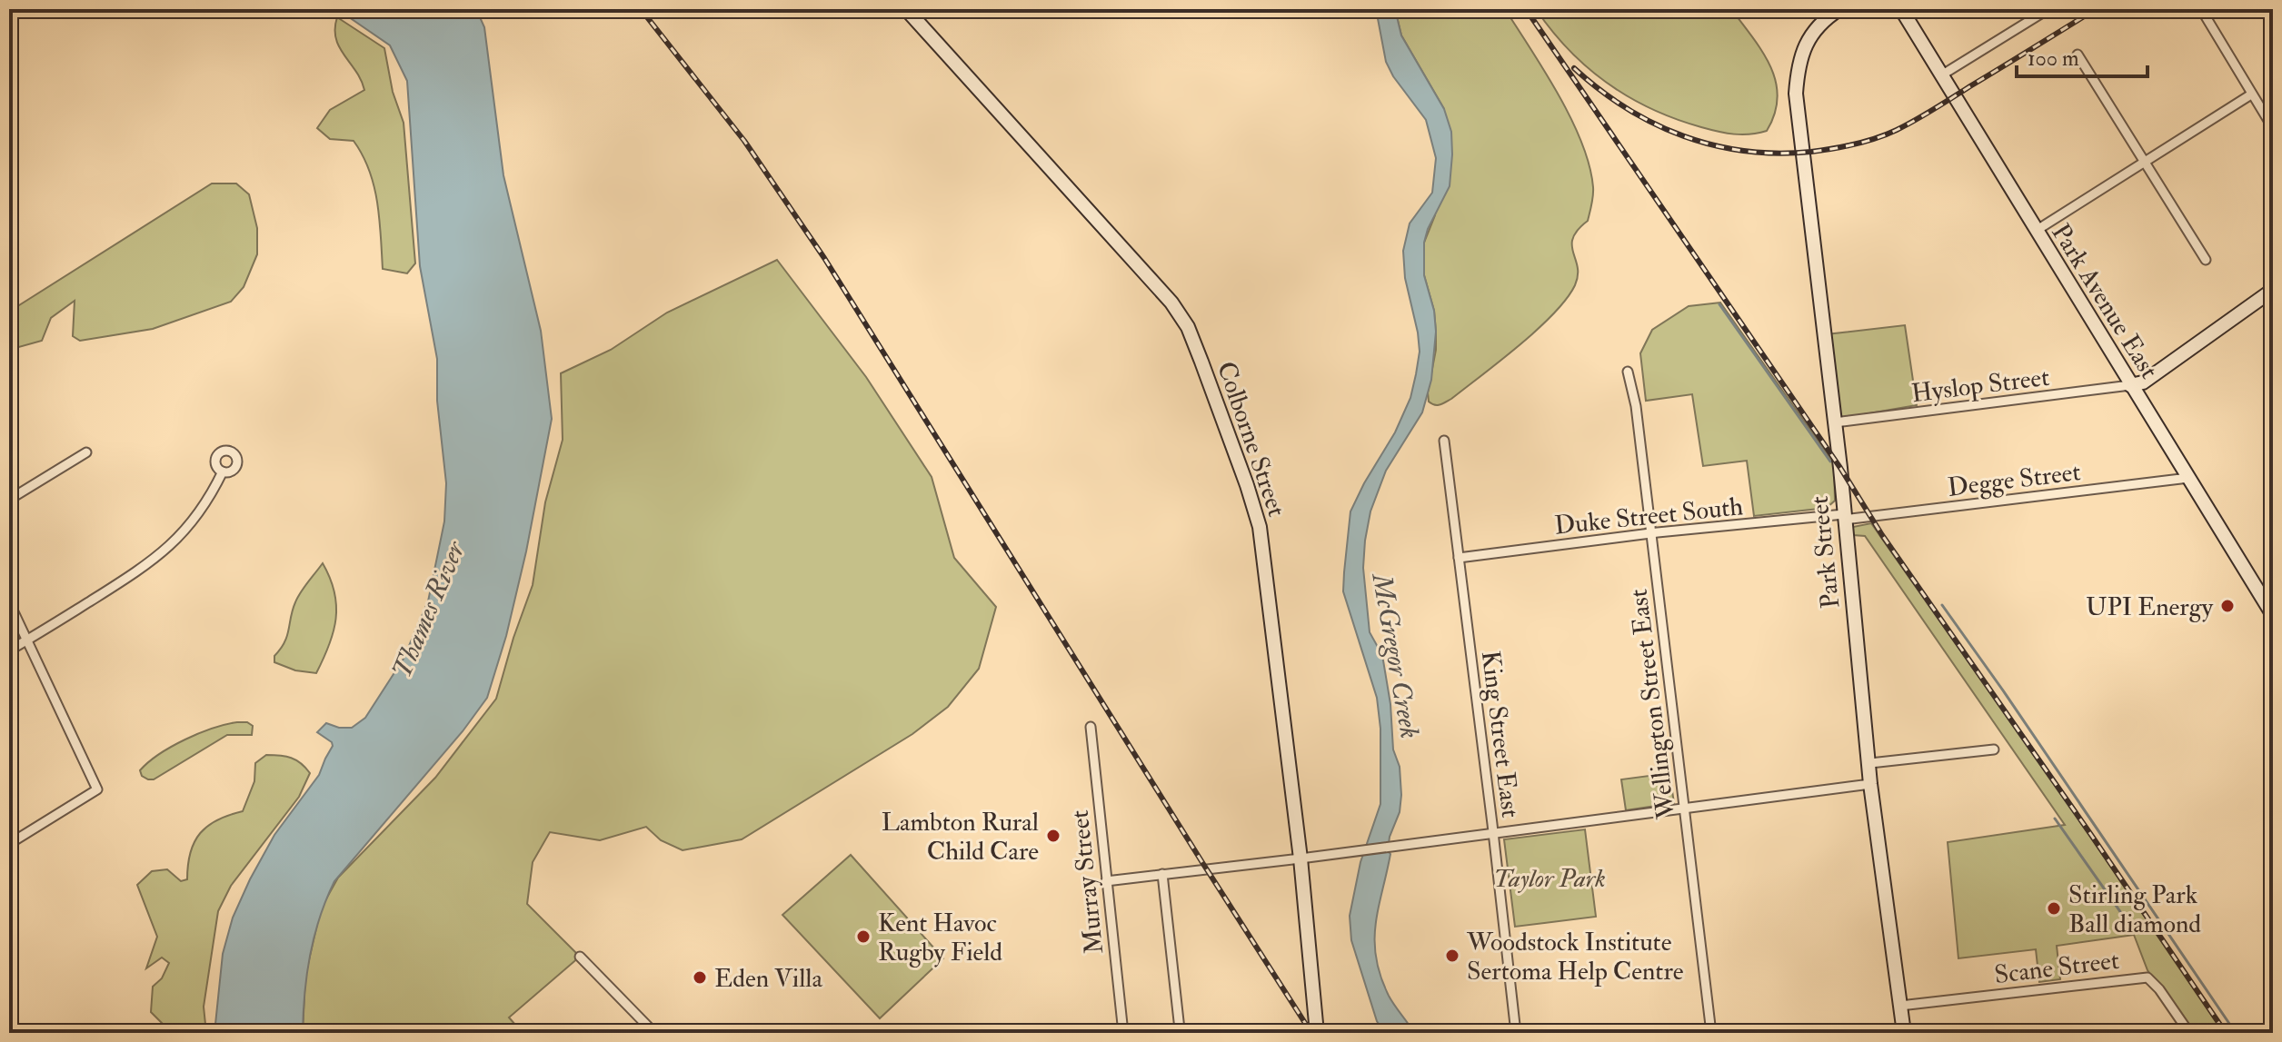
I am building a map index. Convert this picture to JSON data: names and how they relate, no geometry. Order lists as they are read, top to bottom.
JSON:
{
  "streets": {
    "street": [
      "Park Avenue East",
      "Hyslop Street",
      "Colborne Street",
      "Degge Street",
      "Duke Street South",
      "Park Street",
      "Wellington Street East",
      "King Street East",
      "Murray Street",
      "Scane Street"
    ]
  },
  "crossings": [
    ["Park Avenue East", "Hyslop Street"],
    ["Park Avenue East", "Degge Street"],
    ["Hyslop Street", "Park Street"],
    ["Degge Street", "Duke Street South"],
    ["Degge Street", "Park Street"],
    ["Duke Street South", "Park Street"],
    ["Duke Street South", "Wellington Street East"],
    ["Duke Street South", "King Street East"],
    ["Park Street", "Scane Street"]
  ],
  "water": ["Thames River", "McGregor Creek"],
  "parks": ["Taylor Park"],
  "places": [
    "UPI Energy",
    "Lambton Rural Child Care",
    "Stirling Park Ball diamond",
    "Kent Havoc Rugby Field",
    "Woodstock Institute Sertoma Help Centre",
    "Eden Villa"
  ],
  "scale_bar": "100 m"
}
